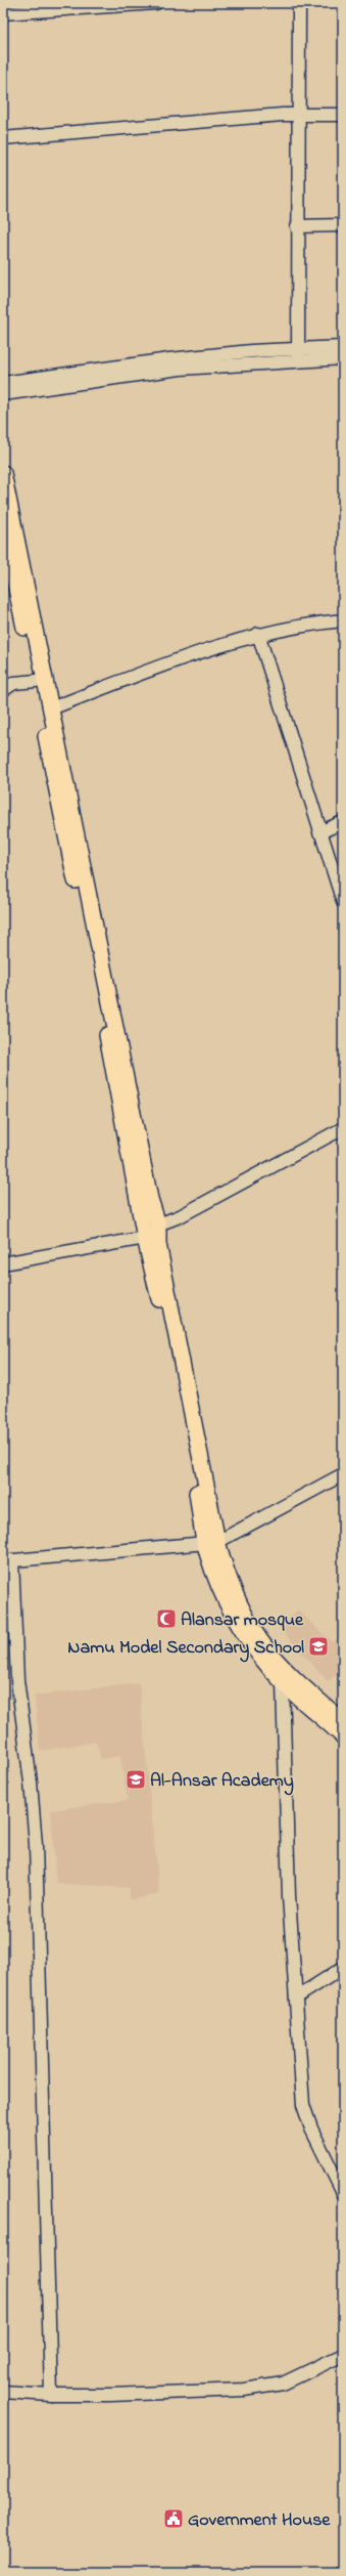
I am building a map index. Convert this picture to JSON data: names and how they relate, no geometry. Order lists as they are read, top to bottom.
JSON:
{
  "places": {
    "mosque": ["Alansar mosque"],
    "school or university": ["Namu Model Secondary School", "Al-Ansar Academy"],
    "public building": ["Government House"]
  }
}
